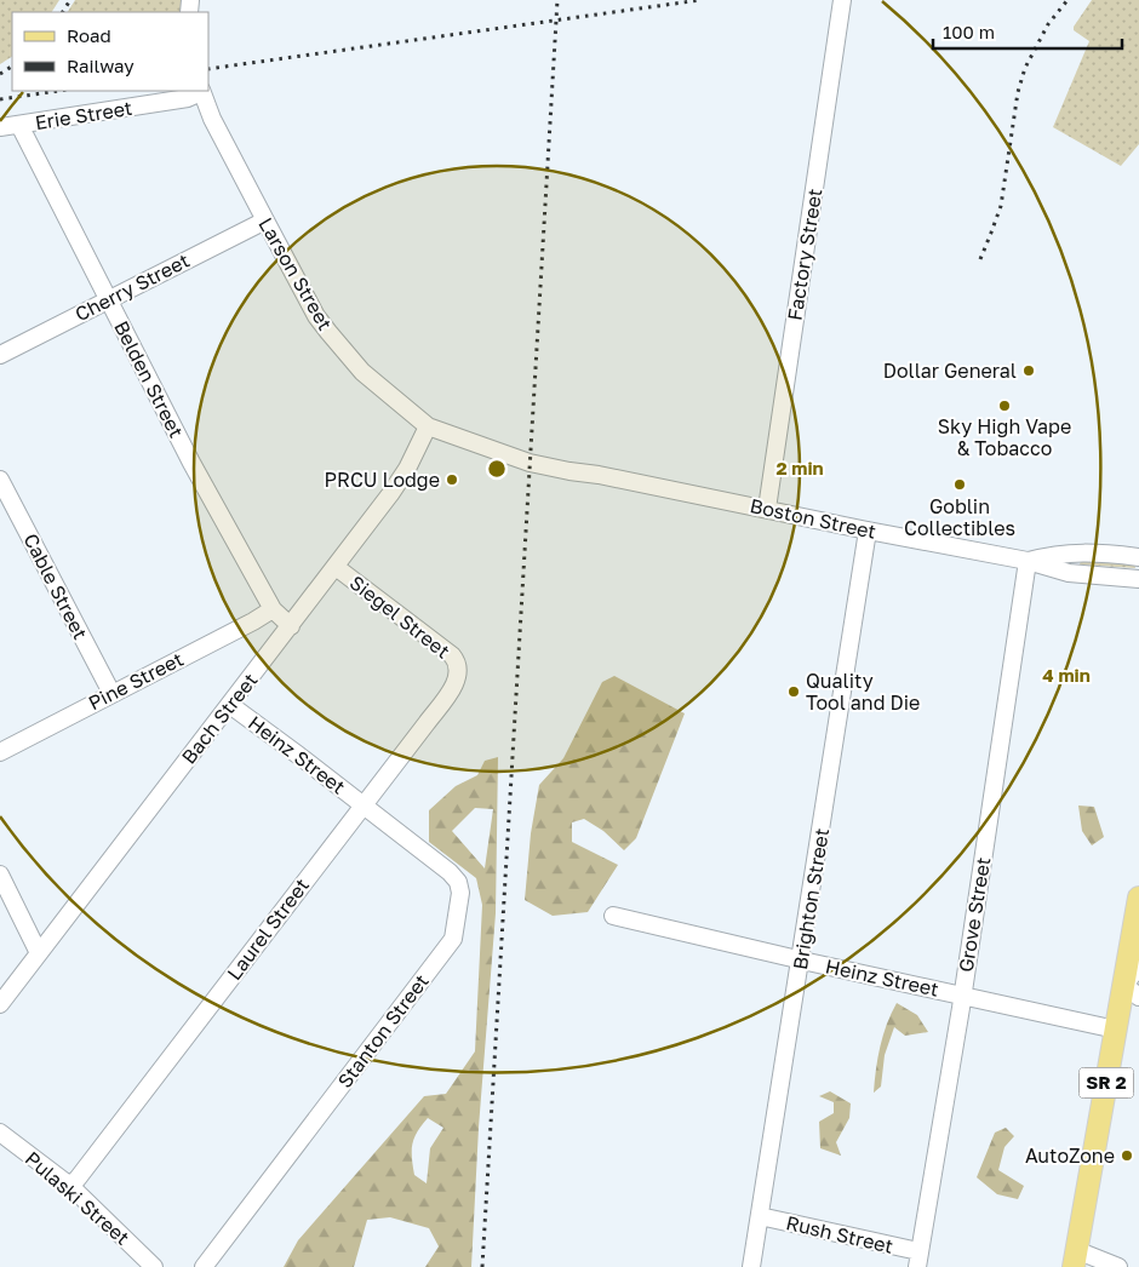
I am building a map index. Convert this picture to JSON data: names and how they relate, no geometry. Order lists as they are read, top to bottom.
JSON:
{
  "streets": {
    "main road": ["SR 2"],
    "street": [
      "Erie Street",
      "Factory Street",
      "Larson Street",
      "Cherry Street",
      "Belden Street",
      "Boston Street",
      "Cable Street",
      "Siegel Street",
      "Pine Street",
      "Bach Street",
      "Heinz Street",
      "Brighton Street",
      "Grove Street",
      "Laurel Street",
      "Stanton Street",
      "Pulaski Street",
      "Rush Street"
    ]
  },
  "crossings": [
    ["Erie Street", "Larson Street"],
    ["Erie Street", "Belden Street"],
    ["Factory Street", "Boston Street"],
    ["Larson Street", "Cherry Street"],
    ["Larson Street", "Boston Street"],
    ["Larson Street", "Bach Street"],
    ["Cherry Street", "Belden Street"],
    ["Belden Street", "Pine Street"],
    ["Belden Street", "Bach Street"],
    ["Boston Street", "Bach Street"],
    ["Boston Street", "Brighton Street"],
    ["Boston Street", "Grove Street"],
    ["Cable Street", "Pine Street"],
    ["Siegel Street", "Bach Street"],
    ["Siegel Street", "Laurel Street"],
    ["Bach Street", "Heinz Street"],
    ["Heinz Street", "Brighton Street"],
    ["Heinz Street", "Grove Street"],
    ["Heinz Street", "Laurel Street"],
    ["Heinz Street", "Stanton Street"],
    ["Heinz Street", "SR 2"],
    ["Brighton Street", "Rush Street"],
    ["Grove Street", "Rush Street"],
    ["Laurel Street", "Stanton Street"],
    ["Laurel Street", "Pulaski Street"]
  ],
  "places": [
    "Dollar General",
    "Sky High Vape & Tobacco",
    "PRCU Lodge",
    "Goblin Collectibles",
    "Quality Tool and Die",
    "AutoZone"
  ],
  "legend": ["Road", "Railway"],
  "scale_bar": "100 m",
  "rings": ["2 min", "4 min"]
}
